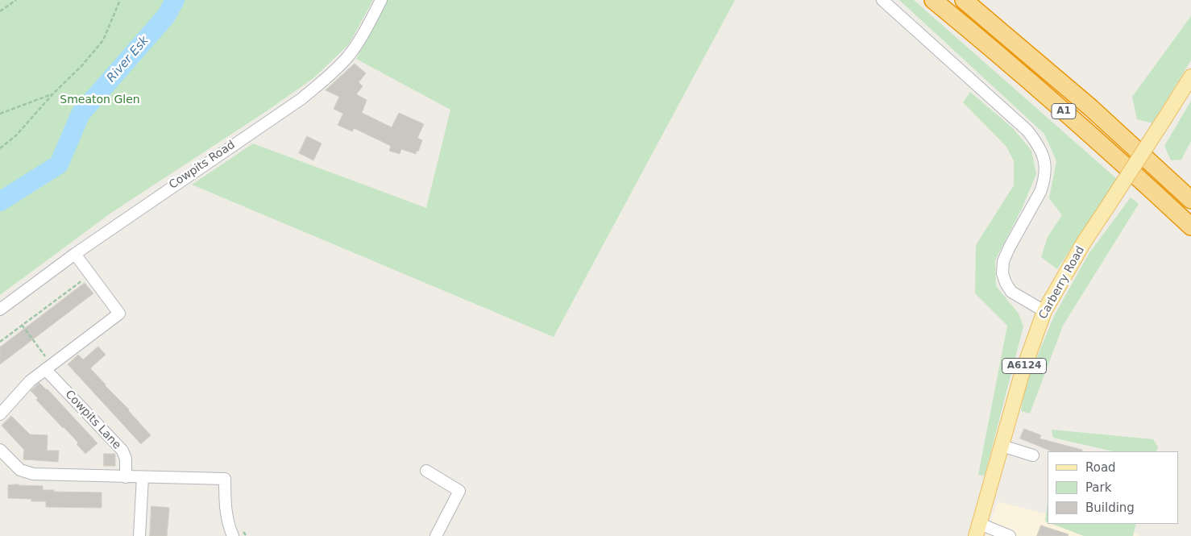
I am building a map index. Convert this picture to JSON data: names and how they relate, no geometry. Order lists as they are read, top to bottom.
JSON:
{
  "streets": {
    "highway": ["A1"],
    "main road": ["Carberry Road", "A6124"],
    "street": ["Cowpits Road", "Cowpits Lane"]
  },
  "water": ["River Esk"],
  "parks": ["Smeaton Glen"],
  "legend": ["Road", "Park", "Building"]
}
